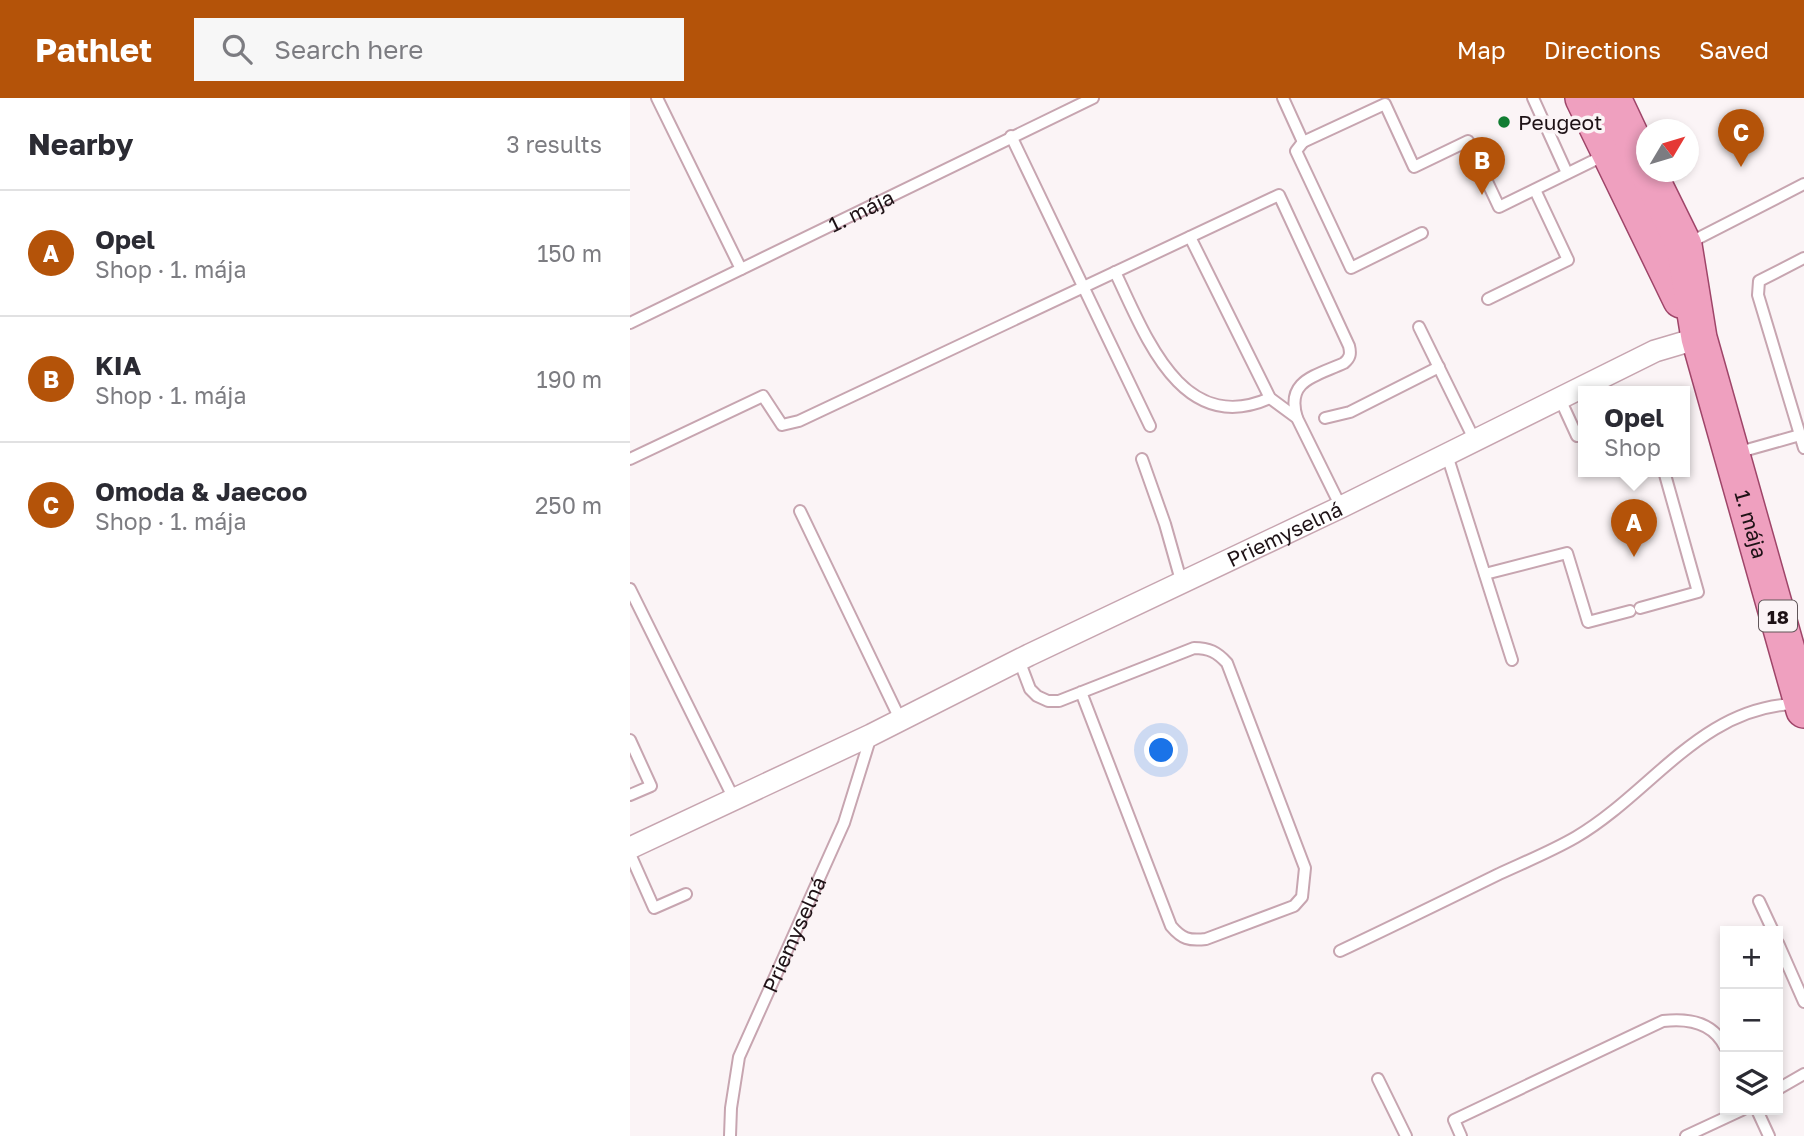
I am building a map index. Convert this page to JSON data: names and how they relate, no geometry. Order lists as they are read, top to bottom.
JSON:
{
  "streets": {
    "main road": ["1. mája", "18"],
    "street": ["Priemyselná"]
  },
  "crossings": [
    ["1. mája", "Priemyselná"]
  ],
  "places": ["Peugeot"],
  "north": "top right",
  "page": {
    "header": "Pathlet",
    "search": "Search here",
    "nav": ["Map", "Directions", "Saved"],
    "heading": ["Nearby", "3 results"],
    "pins": ["C", "B", "A"],
    "list": [
      {
        "mark": "A",
        "name": "Opel",
        "note": "Shop · 1. mája",
        "value": "150 m"
      },
      {
        "mark": "B",
        "name": "KIA",
        "note": "Shop · 1. mája",
        "value": "190 m"
      },
      {
        "mark": "C",
        "name": "Omoda & Jaecoo",
        "note": "Shop · 1. mája",
        "value": "250 m"
      }
    ],
    "popup": ["Opel", "Shop"],
    "map_buttons": ["+", "−"]
  }
}
